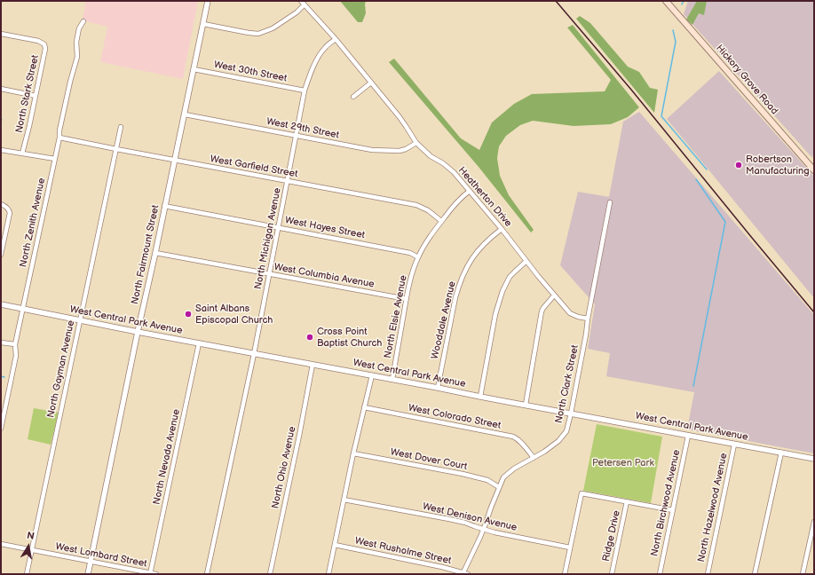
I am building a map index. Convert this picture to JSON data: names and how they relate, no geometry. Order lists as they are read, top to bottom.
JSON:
{
  "streets": {
    "main road": ["Hickory Grove Road"],
    "street": [
      "West 30th Street",
      "North Stark Street",
      "West 29th Street",
      "West Garfield Street",
      "Heatherton Drive",
      "North Zenith Avenue",
      "West Hayes Street",
      "North Michigan Avenue",
      "North Fairmount Street",
      "West Columbia Avenue",
      "North Elsie Avenue",
      "West Central Park Avenue",
      "Wooddale Avenue",
      "North Gayman Avenue",
      "North Clark Street",
      "West Colorado Street",
      "North Nevada Avenue",
      "West Dover Court",
      "North Ohio Avenue",
      "North Birchwood Avenue",
      "North Hazelwood Avenue",
      "West Denison Avenue",
      "Ridge Drive",
      "West Rusholme Street",
      "West Lombard Street"
    ]
  },
  "crossings": [
    ["West 30th Street", "North Michigan Avenue"],
    ["West 30th Street", "North Fairmount Street"],
    ["West 29th Street", "Heatherton Drive"],
    ["West 29th Street", "North Michigan Avenue"],
    ["West 29th Street", "North Fairmount Street"],
    ["West Garfield Street", "North Zenith Avenue"],
    ["West Garfield Street", "North Michigan Avenue"],
    ["West Garfield Street", "North Fairmount Street"],
    ["West Garfield Street", "North Elsie Avenue"],
    ["West Garfield Street", "North Gayman Avenue"],
    ["Heatherton Drive", "North Michigan Avenue"],
    ["Heatherton Drive", "North Elsie Avenue"],
    ["Heatherton Drive", "Wooddale Avenue"],
    ["Heatherton Drive", "North Clark Street"],
    ["North Zenith Avenue", "West Central Park Avenue"],
    ["West Hayes Street", "North Michigan Avenue"],
    ["West Hayes Street", "North Fairmount Street"],
    ["West Hayes Street", "North Elsie Avenue"],
    ["North Michigan Avenue", "West Columbia Avenue"],
    ["North Michigan Avenue", "West Central Park Avenue"],
    ["North Fairmount Street", "West Columbia Avenue"],
    ["North Fairmount Street", "West Central Park Avenue"],
    ["North Fairmount Street", "West Lombard Street"],
    ["West Columbia Avenue", "North Elsie Avenue"],
    ["North Elsie Avenue", "West Central Park Avenue"],
    ["West Central Park Avenue", "Wooddale Avenue"],
    ["West Central Park Avenue", "North Gayman Avenue"],
    ["West Central Park Avenue", "North Clark Street"],
    ["West Central Park Avenue", "North Nevada Avenue"],
    ["West Central Park Avenue", "North Ohio Avenue"],
    ["West Central Park Avenue", "North Birchwood Avenue"],
    ["West Central Park Avenue", "North Hazelwood Avenue"],
    ["North Gayman Avenue", "West Lombard Street"],
    ["North Clark Street", "West Colorado Street"],
    ["North Clark Street", "West Dover Court"],
    ["North Clark Street", "West Denison Avenue"],
    ["North Clark Street", "West Rusholme Street"],
    ["North Nevada Avenue", "West Lombard Street"]
  ],
  "parks": ["Petersen Park"],
  "places": ["Robertson Manufacturing", "Saint Albans Episcopal Church", "Cross Point Baptist Church"],
  "north": "top"
}
